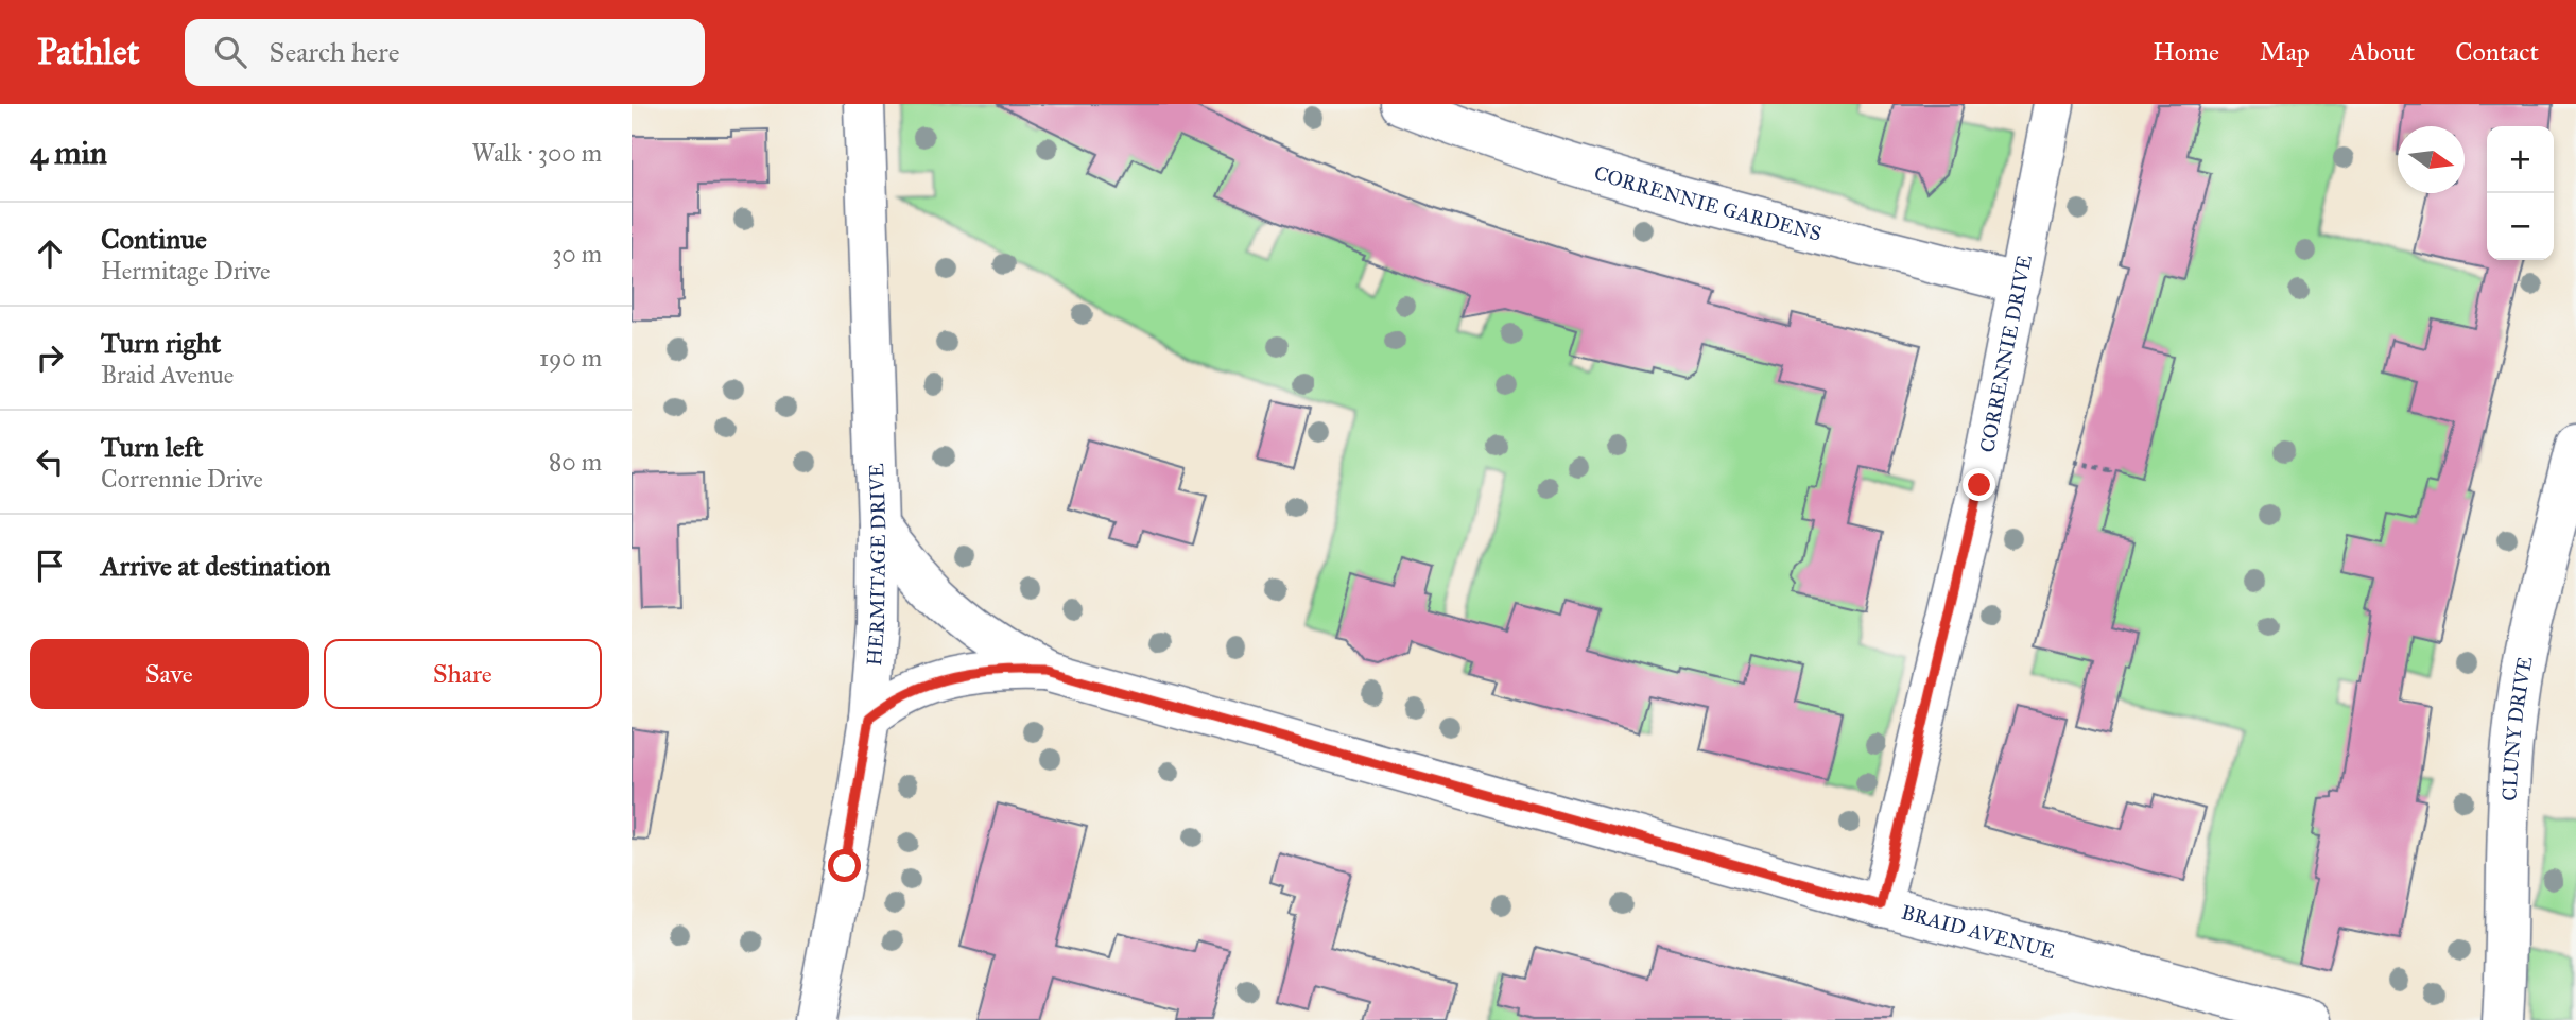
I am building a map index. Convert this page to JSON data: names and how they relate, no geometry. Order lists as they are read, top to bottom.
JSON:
{
  "streets": {
    "street": [
      "CORRENNIE GARDENS",
      "CORRENNIE DRIVE",
      "HERMITAGE DRIVE",
      "CLUNY DRIVE",
      "BRAID AVENUE"
    ]
  },
  "crossings": [
    ["CORRENNIE GARDENS", "CORRENNIE DRIVE"],
    ["CORRENNIE DRIVE", "BRAID AVENUE"],
    ["HERMITAGE DRIVE", "BRAID AVENUE"]
  ],
  "north": "right",
  "page": {
    "header": "Pathlet",
    "search": "Search here",
    "nav": [
      "Home",
      "Map",
      "About",
      "Contact"
    ],
    "heading": ["4 min", "Walk · 300 m"],
    "map_buttons": ["+", "−"],
    "list": [
      ["Continue", "Hermitage Drive", "30 m"],
      ["Turn right", "Braid Avenue", "190 m"],
      ["Turn left", "Corrennie Drive", "80 m"],
      "Arrive at destination"
    ],
    "buttons": ["Save", "Share"]
  }
}
